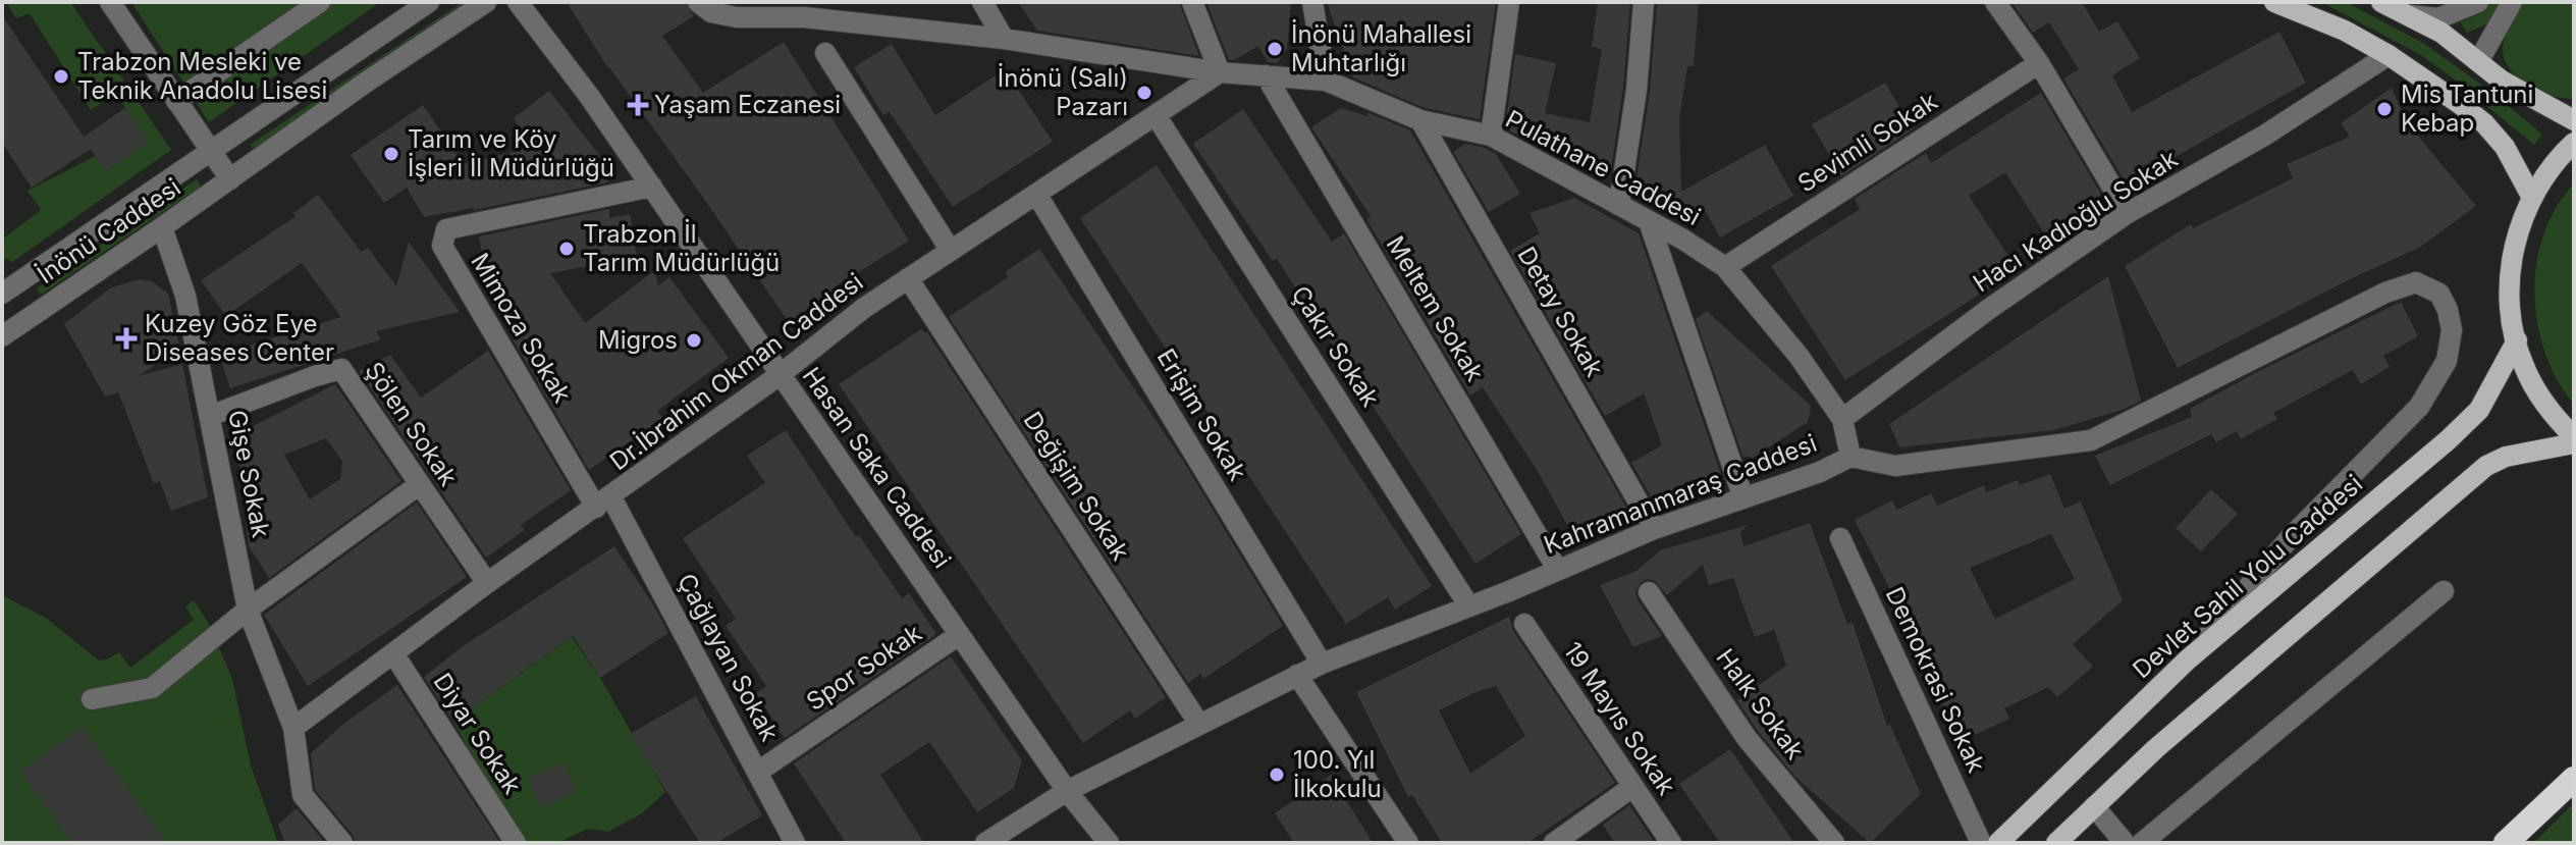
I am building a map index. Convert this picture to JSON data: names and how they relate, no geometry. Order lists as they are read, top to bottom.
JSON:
{
  "streets": {
    "main road": ["Devlet Sahil Yolu Caddesi"],
    "street": [
      "Sevimli Sokak",
      "Pulathane Caddesi",
      "Hacı Kadıoğlu Sokak",
      "İnönü Caddesi",
      "Meltem Sokak",
      "Detay Sokak",
      "Mimoza Sokak",
      "Çakır Sokak",
      "Dr.İbrahim Okman Caddesi",
      "Erişim Sokak",
      "Şölen Sokak",
      "Hasan Saka Caddesi",
      "Gişe Sokak",
      "Değişim Sokak",
      "Kahramanmaraş Caddesi",
      "Çağlayan Sokak",
      "Spor Sokak",
      "Demokrasi Sokak",
      "Halk Sokak",
      "19 Mayıs Sokak",
      "Diyar Sokak"
    ]
  },
  "crossings": [
    ["Sevimli Sokak", "Pulathane Caddesi"],
    ["Pulathane Caddesi", "Hacı Kadıoğlu Sokak"],
    ["Pulathane Caddesi", "Meltem Sokak"],
    ["Pulathane Caddesi", "Detay Sokak"],
    ["Pulathane Caddesi", "Dr.İbrahim Okman Caddesi"],
    ["Pulathane Caddesi", "Kahramanmaraş Caddesi"],
    ["İnönü Caddesi", "Gişe Sokak"],
    ["Meltem Sokak", "Kahramanmaraş Caddesi"],
    ["Detay Sokak", "Kahramanmaraş Caddesi"],
    ["Mimoza Sokak", "Dr.İbrahim Okman Caddesi"],
    ["Mimoza Sokak", "Hasan Saka Caddesi"],
    ["Mimoza Sokak", "Çağlayan Sokak"],
    ["Çakır Sokak", "Dr.İbrahim Okman Caddesi"],
    ["Çakır Sokak", "Kahramanmaraş Caddesi"],
    ["Dr.İbrahim Okman Caddesi", "Erişim Sokak"],
    ["Dr.İbrahim Okman Caddesi", "Şölen Sokak"],
    ["Dr.İbrahim Okman Caddesi", "Hasan Saka Caddesi"],
    ["Dr.İbrahim Okman Caddesi", "Gişe Sokak"],
    ["Dr.İbrahim Okman Caddesi", "Değişim Sokak"],
    ["Dr.İbrahim Okman Caddesi", "Çağlayan Sokak"],
    ["Dr.İbrahim Okman Caddesi", "Diyar Sokak"],
    ["Erişim Sokak", "Kahramanmaraş Caddesi"],
    ["Şölen Sokak", "Gişe Sokak"],
    ["Hasan Saka Caddesi", "Kahramanmaraş Caddesi"],
    ["Hasan Saka Caddesi", "Spor Sokak"],
    ["Değişim Sokak", "Kahramanmaraş Caddesi"],
    ["Kahramanmaraş Caddesi", "Devlet Sahil Yolu Caddesi"],
    ["Çağlayan Sokak", "Spor Sokak"]
  ],
  "places": {
    "other": [
      "İnönü Mahallesi Muhtarlığı",
      "Trabzon Mesleki ve Teknik Anadolu Lisesi",
      "İnönü (Salı) Pazarı",
      "Mis Tantuni Kebap",
      "Tarım ve Köy İşleri İl Müdürlüğü",
      "Trabzon İl Tarım Müdürlüğü",
      "Migros",
      "100. Yıl İlkokulu"
    ],
    "health": ["Yaşam Eczanesi", "Kuzey Göz Eye Diseases Center"]
  }
}
